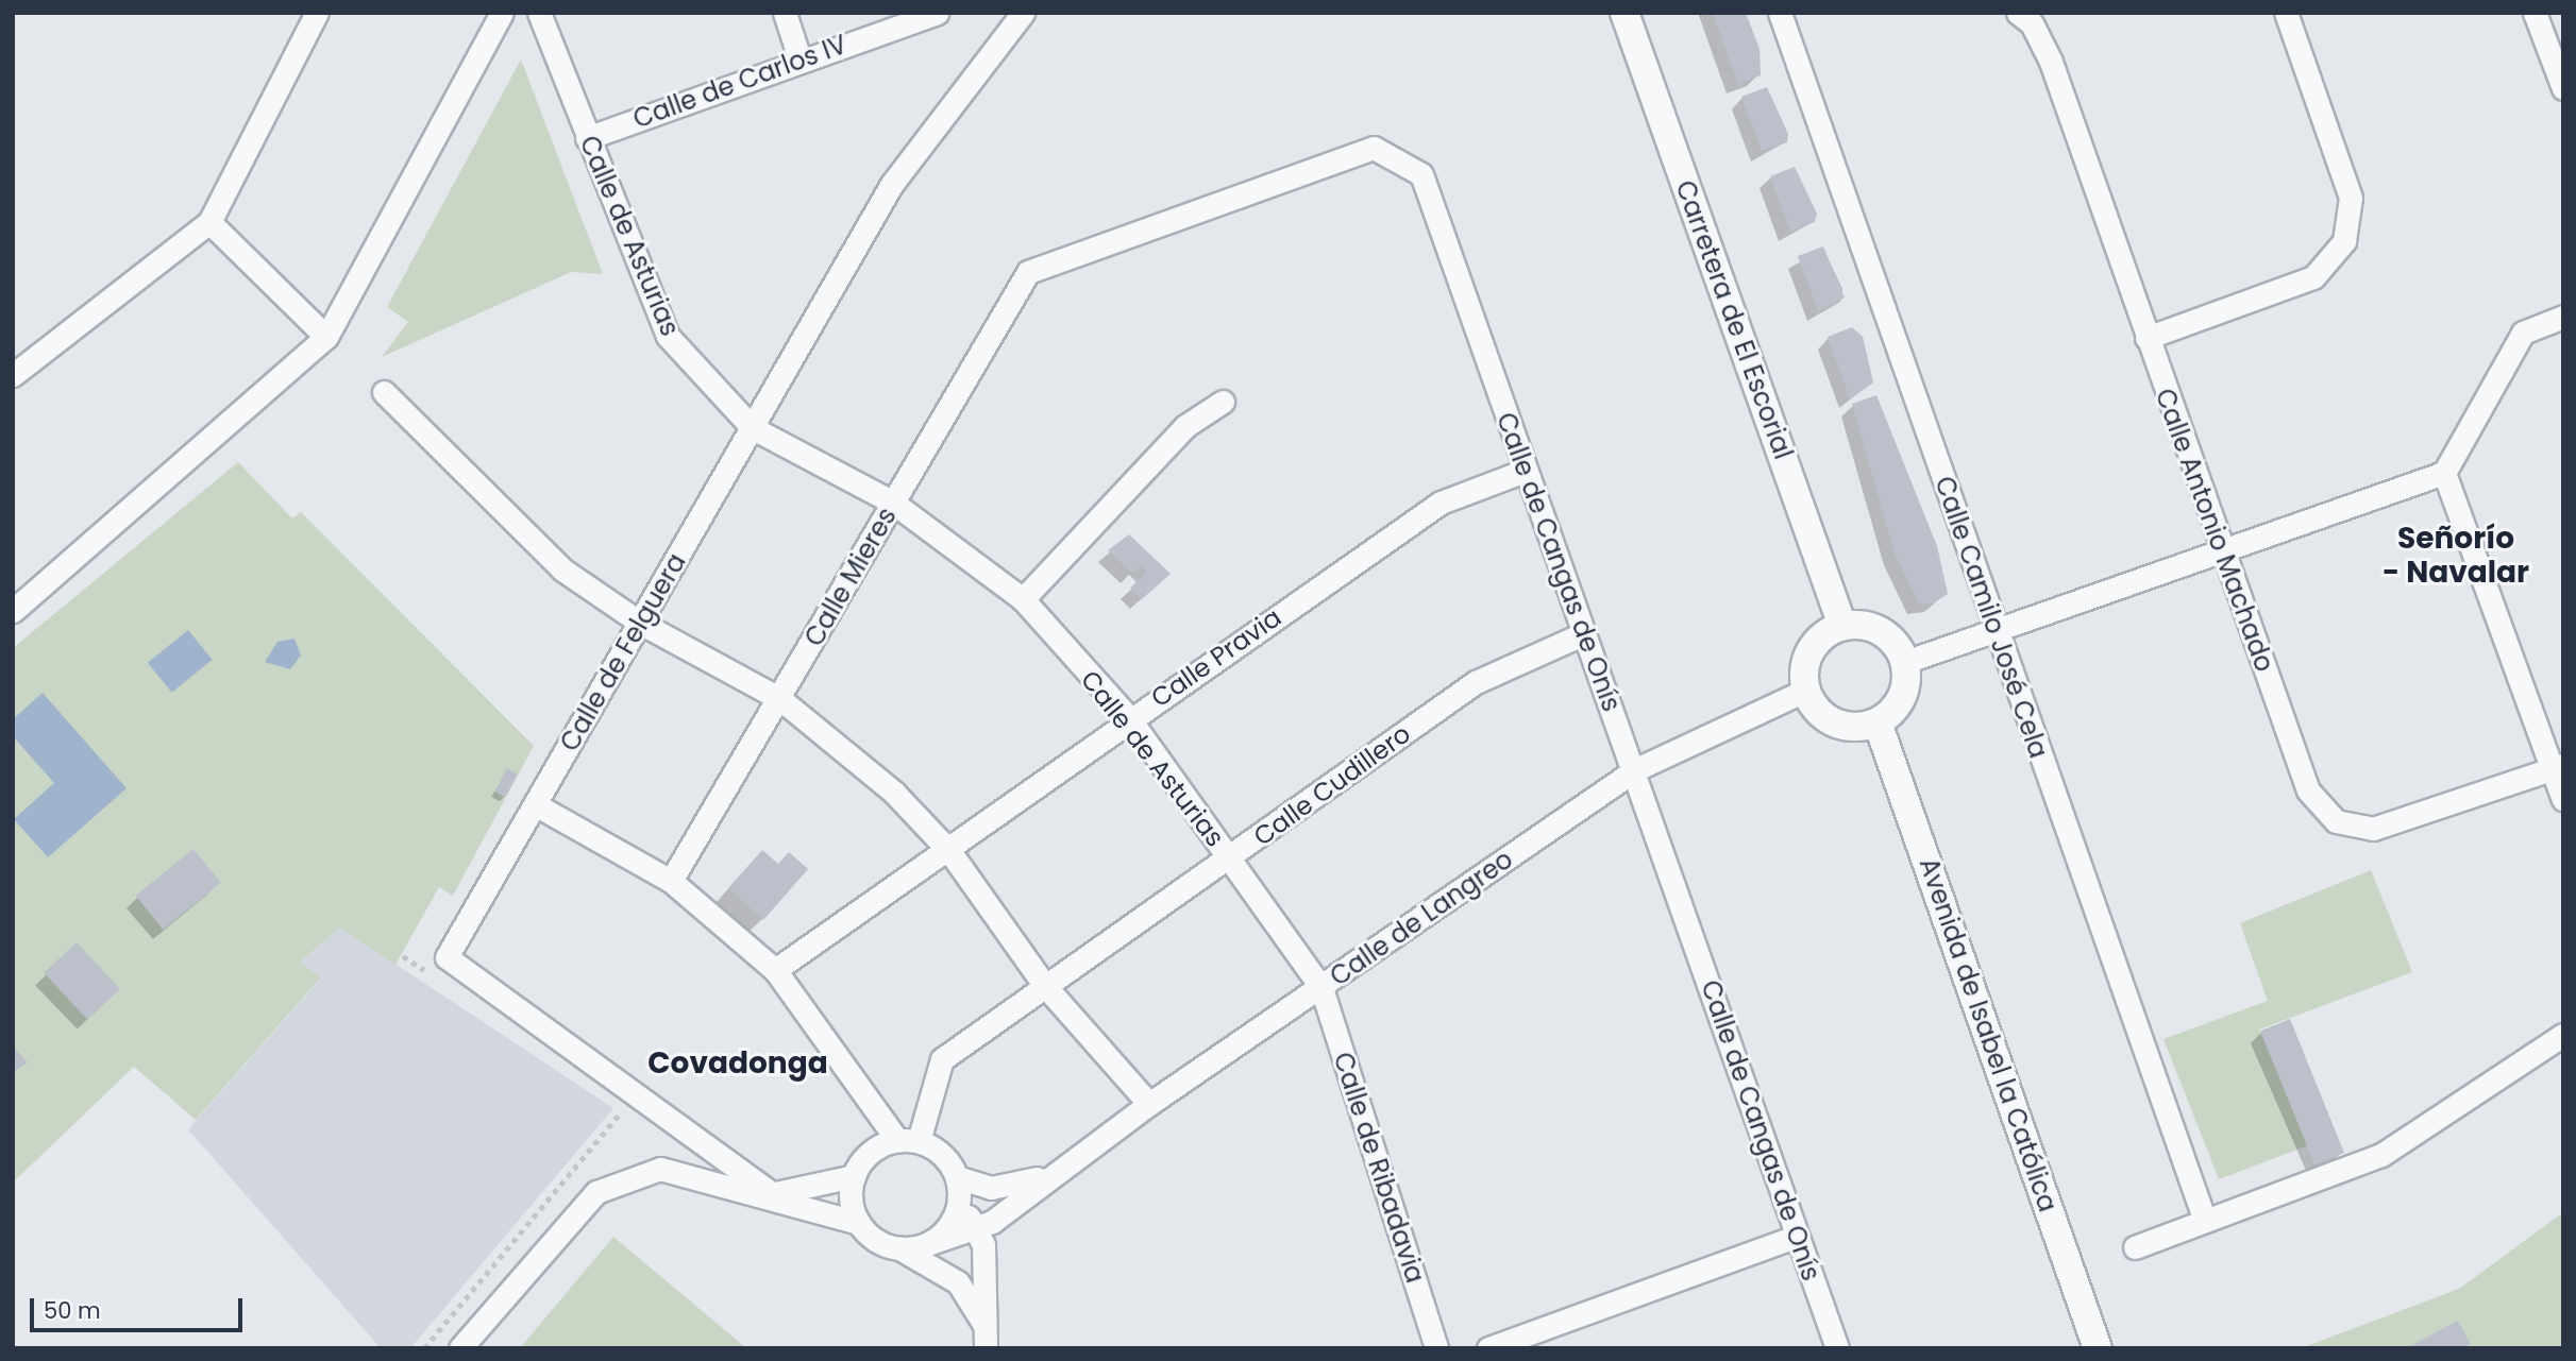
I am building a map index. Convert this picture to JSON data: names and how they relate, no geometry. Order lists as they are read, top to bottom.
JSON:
{
  "streets": {
    "street": [
      "Calle de Carlos IV",
      "Calle de Asturias",
      "Carretera de El Escorial",
      "Calle Antonio Machado",
      "Calle de Cangas de Onís",
      "Calle Mieres",
      "Calle Camilo José Cela",
      "Calle de Felguera",
      "Calle Pravia",
      "Calle Cudillero",
      "Calle de Langreo",
      "Avenida de Isabel la Católica",
      "Calle de Ribadavia"
    ]
  },
  "crossings": [
    ["Calle de Carlos IV", "Calle de Asturias"],
    ["Calle de Asturias", "Calle Mieres"],
    ["Calle de Asturias", "Calle de Felguera"],
    ["Calle de Asturias", "Calle Pravia"],
    ["Calle de Asturias", "Calle Cudillero"],
    ["Calle de Asturias", "Calle de Langreo"],
    ["Calle de Asturias", "Calle de Ribadavia"],
    ["Carretera de El Escorial", "Calle de Langreo"],
    ["Carretera de El Escorial", "Avenida de Isabel la Católica"],
    ["Calle de Cangas de Onís", "Calle Mieres"],
    ["Calle de Cangas de Onís", "Calle Pravia"],
    ["Calle de Cangas de Onís", "Calle Cudillero"],
    ["Calle de Cangas de Onís", "Calle de Langreo"],
    ["Calle de Langreo", "Avenida de Isabel la Católica"],
    ["Calle de Langreo", "Calle de Ribadavia"]
  ],
  "districts": ["Señorío - Navalar", "Covadonga"],
  "scale_bar": "50 m"
}
